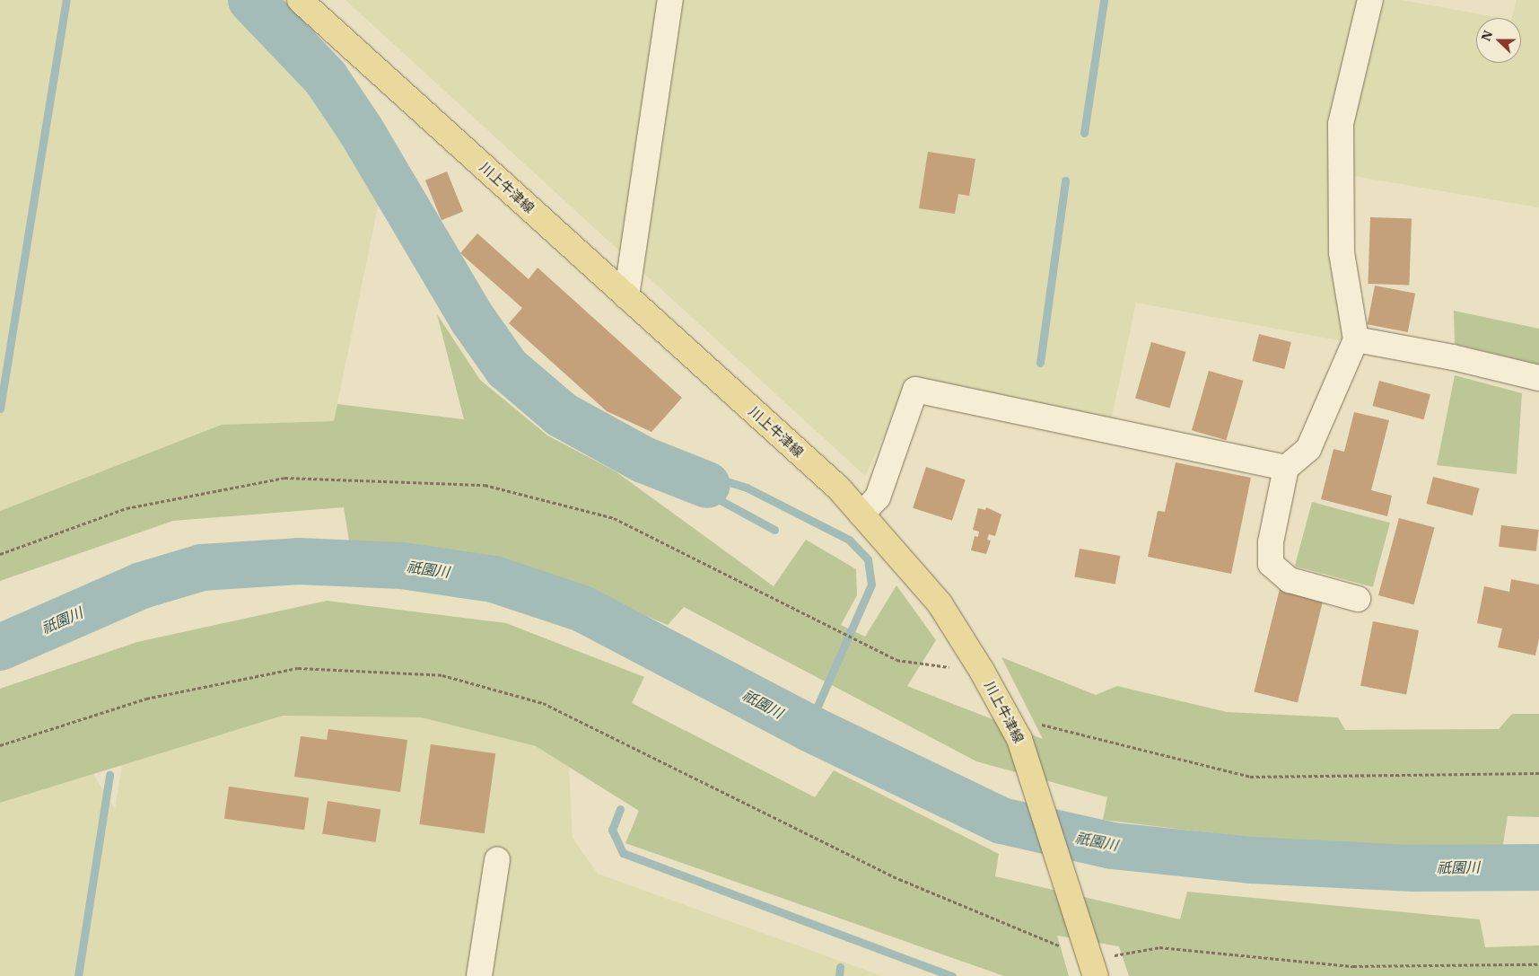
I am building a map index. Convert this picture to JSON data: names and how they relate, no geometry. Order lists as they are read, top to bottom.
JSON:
{
  "streets": {
    "main road": ["川上牛津線"]
  },
  "water": ["祇園川"],
  "north": "left"
}
